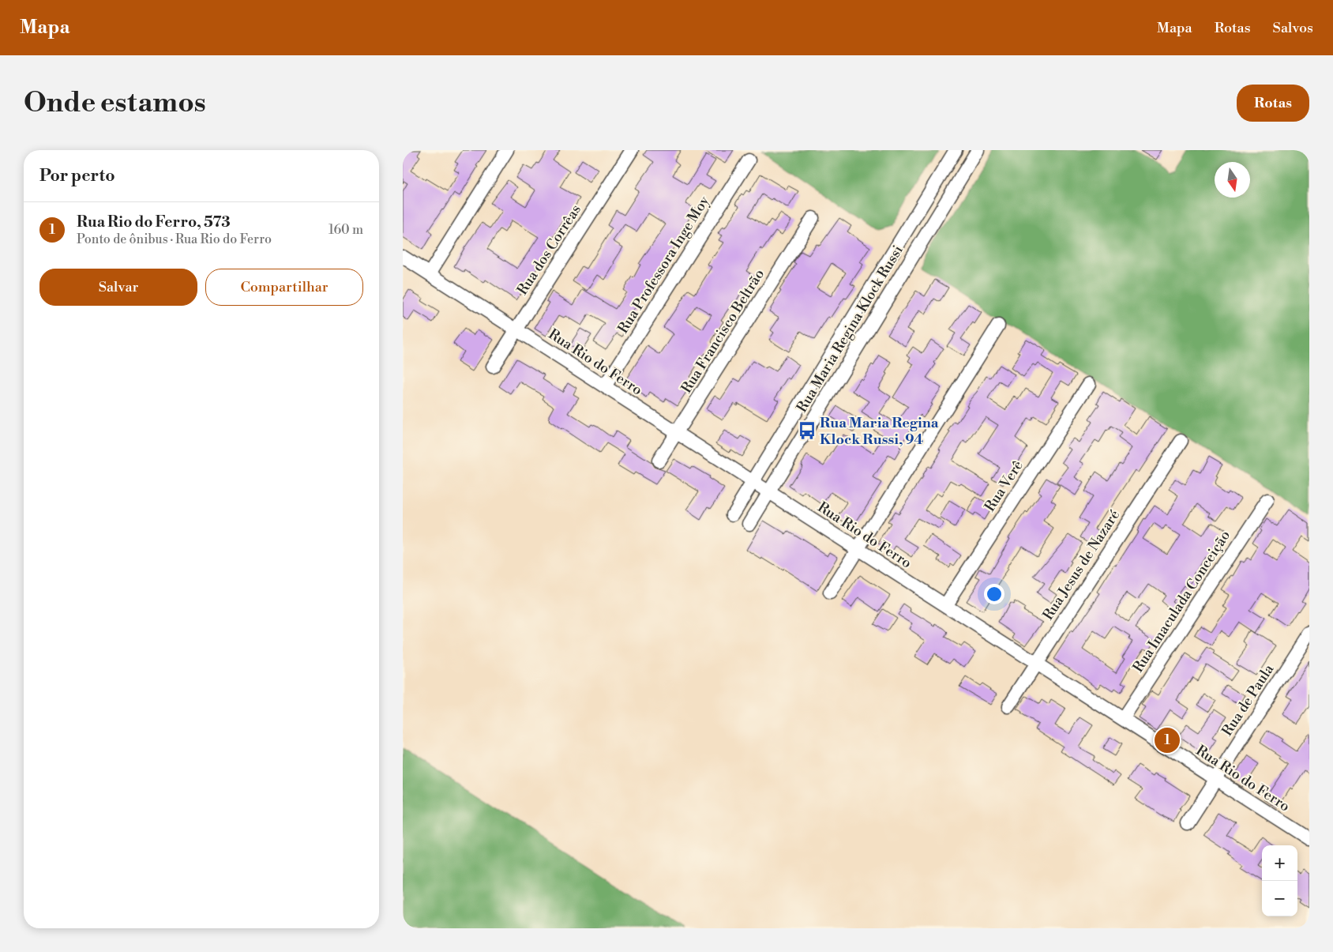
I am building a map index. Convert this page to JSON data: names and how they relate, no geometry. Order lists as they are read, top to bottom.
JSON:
{
  "streets": {
    "street": [
      "Rua dos Corrêas",
      "Rua Professora Inge Moy",
      "Rua Maria Regina Klock Russi",
      "Rua Francisco Beltrão",
      "Rua Rio do Ferro",
      "Rua Verê",
      "Rua Jesus de Nazaré",
      "Rua Imaculada Conceição",
      "Rua de Paula"
    ]
  },
  "crossings": [
    ["Rua dos Corrêas", "Rua Rio do Ferro"],
    ["Rua Professora Inge Moy", "Rua Rio do Ferro"],
    ["Rua Maria Regina Klock Russi", "Rua Rio do Ferro"],
    ["Rua Francisco Beltrão", "Rua Rio do Ferro"],
    ["Rua Rio do Ferro", "Rua Verê"],
    ["Rua Rio do Ferro", "Rua Jesus de Nazaré"],
    ["Rua Rio do Ferro", "Rua Imaculada Conceição"],
    ["Rua Rio do Ferro", "Rua de Paula"]
  ],
  "places": {
    "bus stop": ["Rua Maria Regina Klock Russi, 94"]
  },
  "north": "bottom",
  "page": {
    "header": "Mapa",
    "nav": ["Mapa", "Rotas", "Salvos"],
    "buttons": [
      "Rotas",
      ["Salvar", "Compartilhar"]
    ],
    "title": "Onde estamos",
    "heading": "Por perto",
    "list": [
      {
        "mark": "1",
        "name": "Rua Rio do Ferro, 573",
        "note": "Ponto de ônibus · Rua Rio do Ferro",
        "value": "160 m"
      }
    ],
    "pins": "1",
    "map_buttons": ["+", "−"]
  }
}
